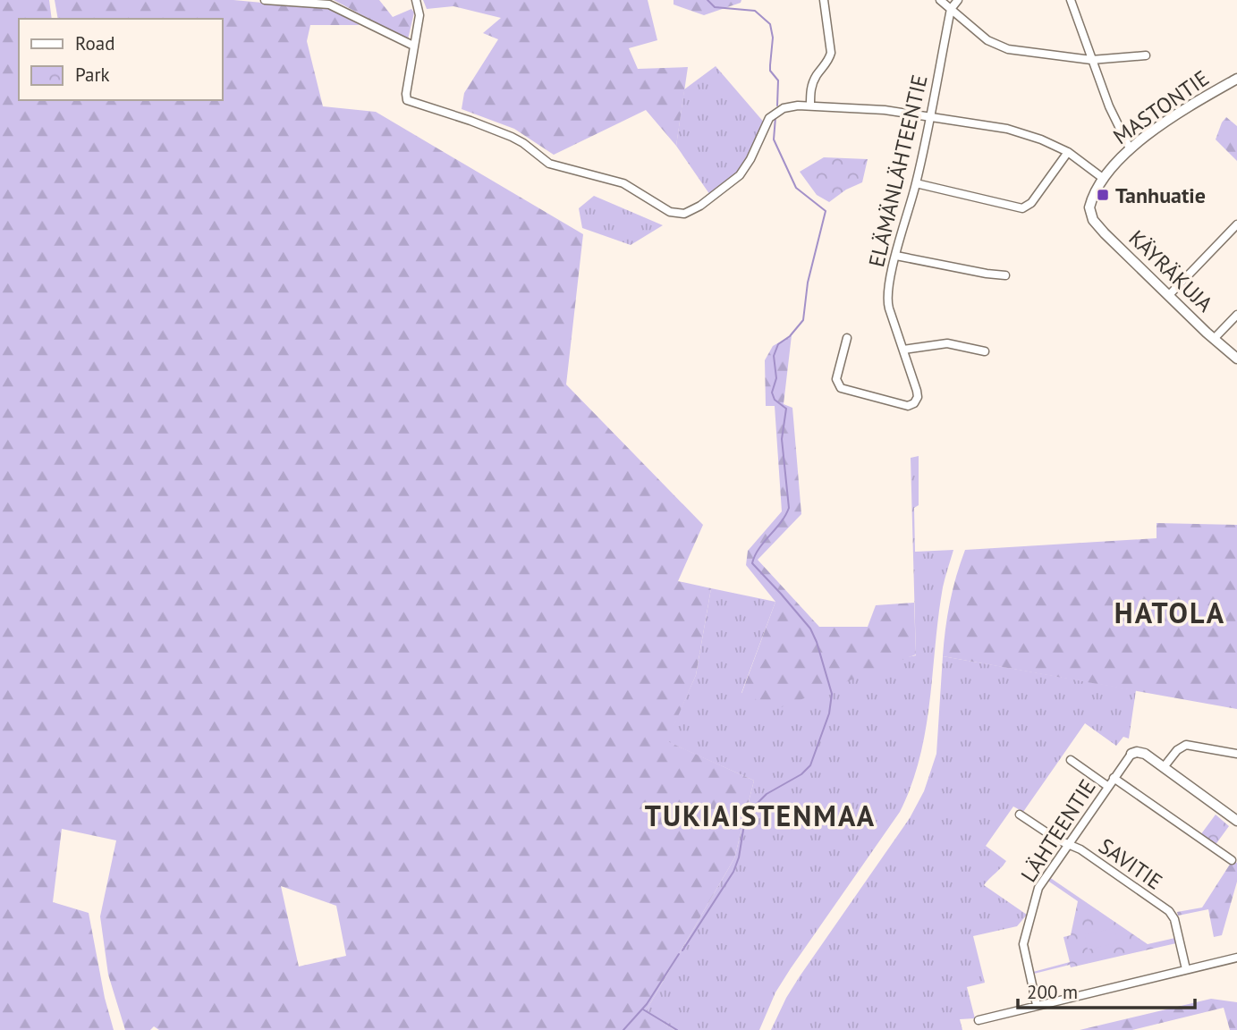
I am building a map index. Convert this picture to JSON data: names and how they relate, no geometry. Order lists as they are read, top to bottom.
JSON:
{
  "streets": {
    "street": [
      "MASTONTIE",
      "ELÄMÄNLÄHTEENTIE",
      "KÄYRÄKUJA",
      "LÄHTEENTIE",
      "SAVITIE"
    ]
  },
  "crossings": [
    ["MASTONTIE", "KÄYRÄKUJA"],
    ["LÄHTEENTIE", "SAVITIE"]
  ],
  "districts": ["HATOLA", "TUKIAISTENMAA"],
  "places": {
    "transit": ["Tanhuatie"]
  },
  "legend": ["Road", "Park"],
  "scale_bar": "200 m"
}
